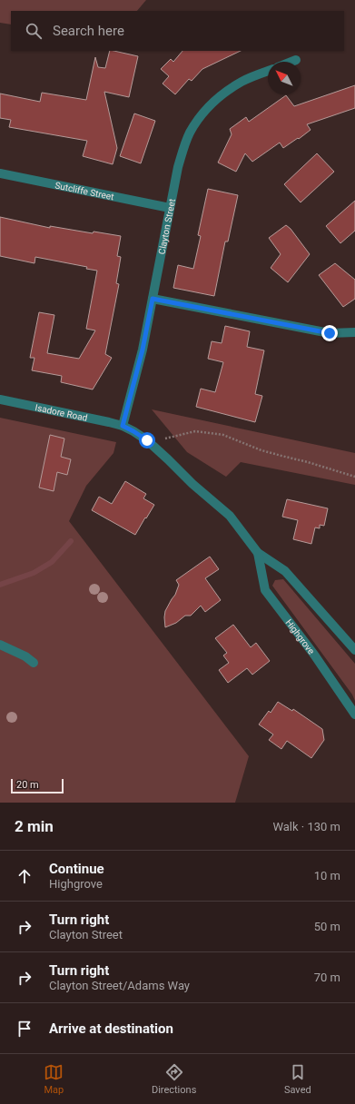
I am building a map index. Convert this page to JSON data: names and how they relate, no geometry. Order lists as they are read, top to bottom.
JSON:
{
  "streets": {
    "street": [
      "Sutcliffe Street",
      "Clayton Street",
      "Isadore Road",
      "Highgrove"
    ]
  },
  "crossings": [
    ["Sutcliffe Street", "Clayton Street"],
    ["Clayton Street", "Isadore Road"],
    ["Clayton Street", "Highgrove"],
    ["Isadore Road", "Highgrove"]
  ],
  "scale_bar": "20 m",
  "north": "top left",
  "page": {
    "search": "Search here",
    "scale": "20 m",
    "heading": ["2 min", "Walk · 130 m"],
    "list": [
      ["Continue", "Highgrove", "10 m"],
      ["Turn right", "Clayton Street", "50 m"],
      ["Turn right", "Clayton Street/Adams Way", "70 m"],
      "Arrive at destination"
    ],
    "nav": ["Map", "Directions", "Saved"]
  }
}
